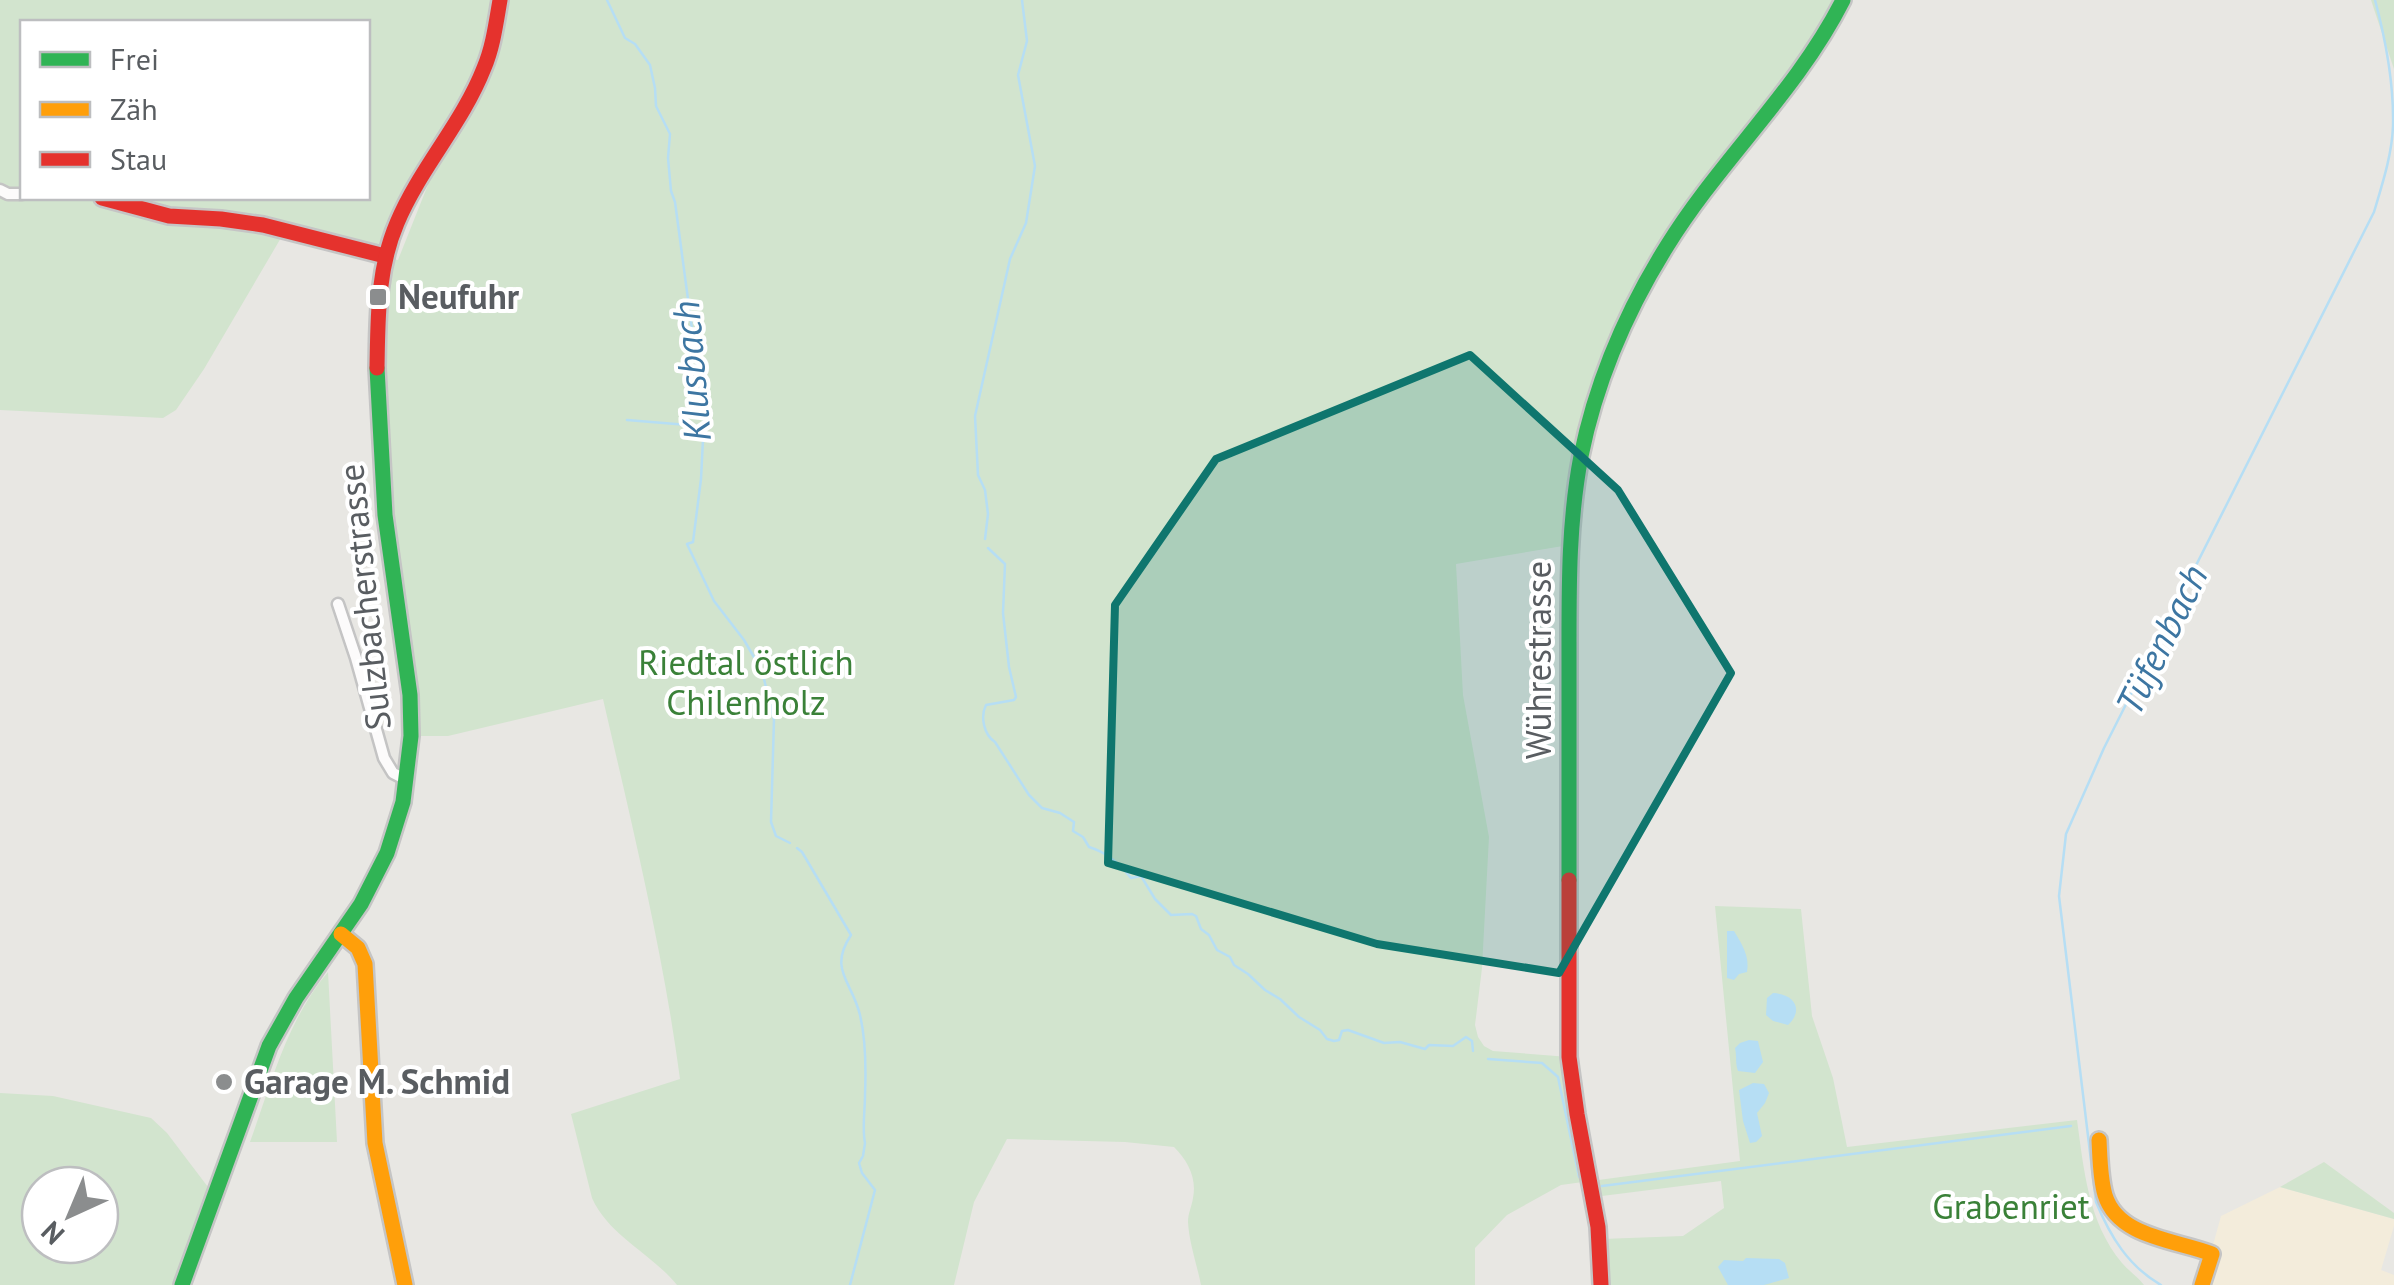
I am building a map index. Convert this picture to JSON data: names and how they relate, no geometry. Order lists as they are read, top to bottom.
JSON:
{
  "streets": {
    "street": ["Sulzbacherstrasse", "Wührestrasse"]
  },
  "water": ["Klusbach", "Tüfenbach"],
  "parks": ["Riedtal östlich Chilenholz", "Grabenriet"],
  "places": {
    "transit": ["Neufuhr"],
    "other": ["Garage M. Schmid"]
  },
  "legend": ["Frei", "Zäh", "Stau"],
  "north": "bottom left"
}
